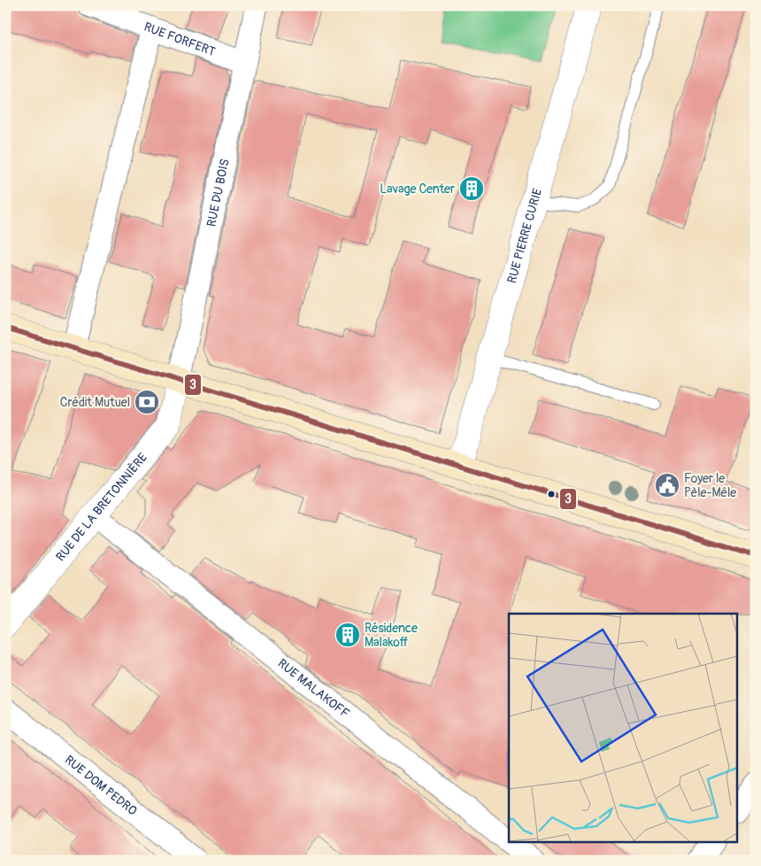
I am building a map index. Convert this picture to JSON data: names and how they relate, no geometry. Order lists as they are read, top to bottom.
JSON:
{
  "streets": {
    "street": [
      "RUE FORFERT",
      "RUE DU BOIS",
      "RUE PIERRE CURIE",
      "RUE DE LA BRETONNIÈRE",
      "RUE MALAKOFF",
      "RUE DOM PEDRO"
    ]
  },
  "crossings": [
    ["RUE FORFERT", "RUE DU BOIS"],
    ["RUE DU BOIS", "RUE DE LA BRETONNIÈRE"],
    ["RUE DE LA BRETONNIÈRE", "RUE MALAKOFF"]
  ],
  "places": {
    "building": ["Lavage Center", "Résidence Malakoff"],
    "bank": ["Crédit Mutuel"],
    "public building": ["Foyer le Pèle-Mêle"]
  },
  "lines": ["transit line 3"]
}
